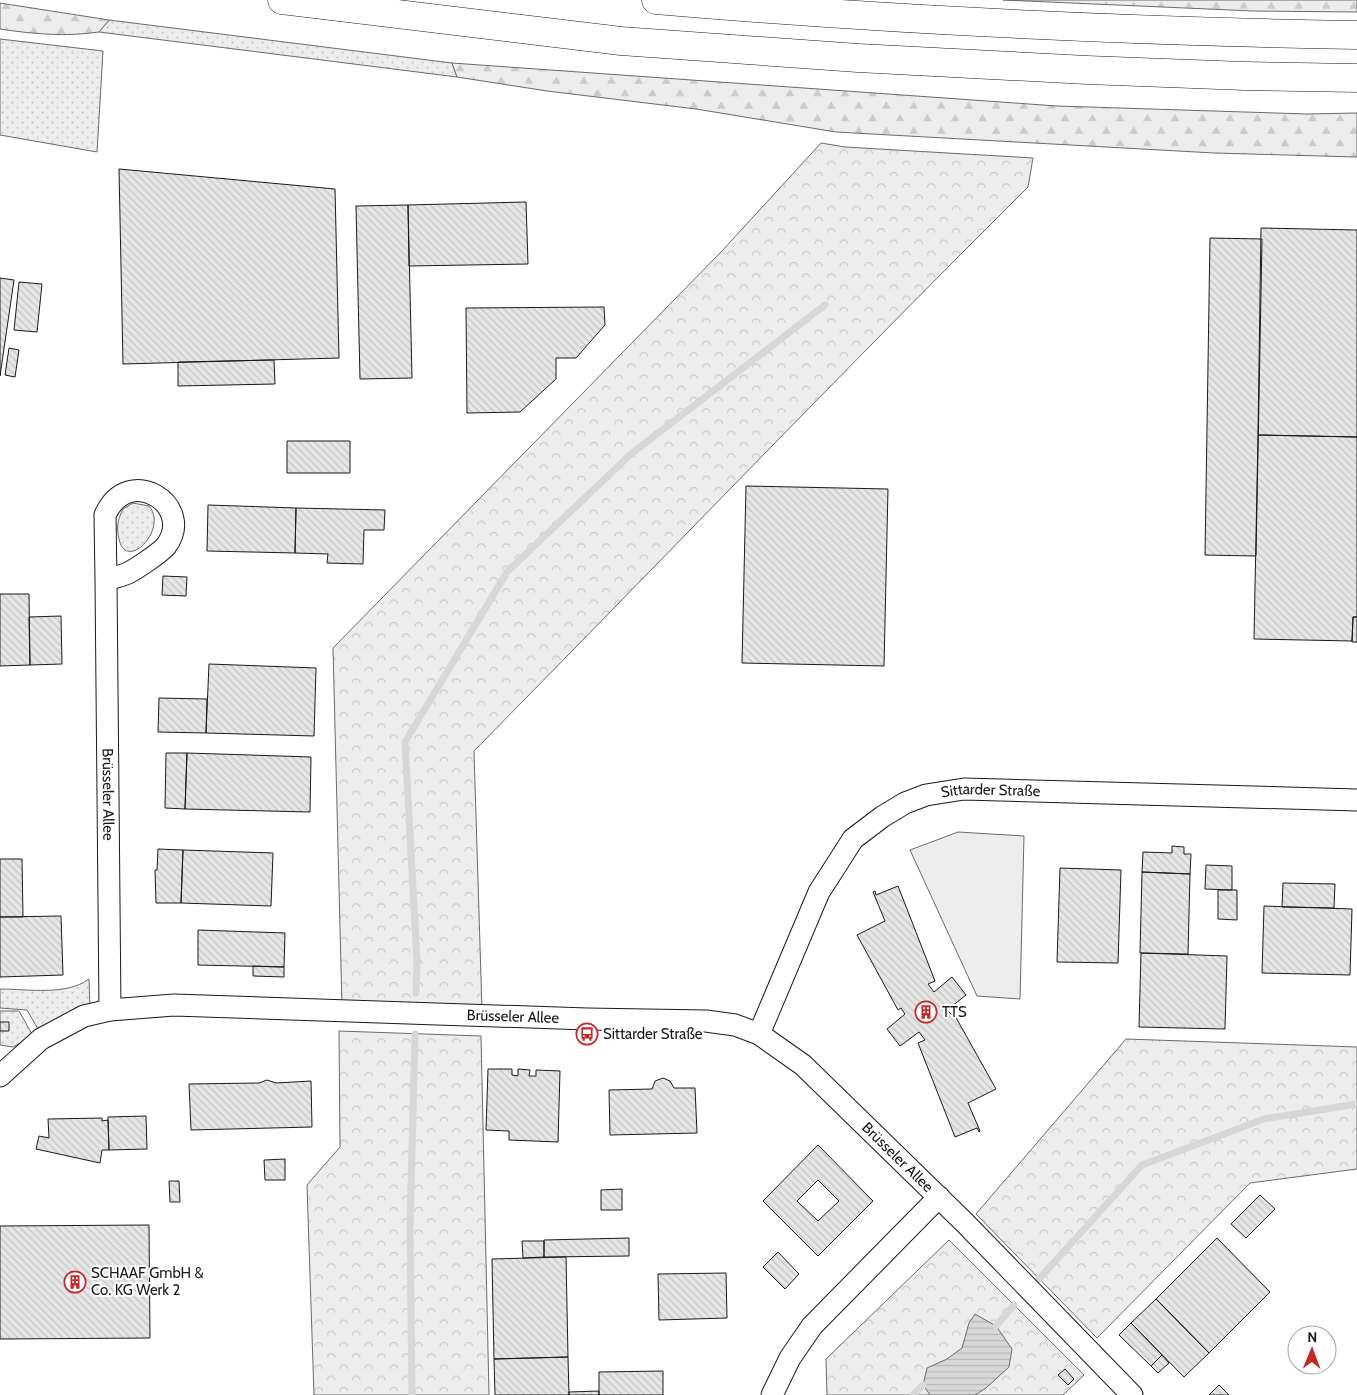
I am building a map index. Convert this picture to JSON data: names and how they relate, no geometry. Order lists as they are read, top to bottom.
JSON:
{
  "streets": {
    "street": ["Sittarder Straße", "Brüsseler Allee"]
  },
  "crossings": [
    ["Sittarder Straße", "Brüsseler Allee"]
  ],
  "places": {
    "building": ["TTS", "SCHAAF GmbH & Co. KG Werk 2"],
    "bus stop": ["Sittarder Straße"]
  },
  "north": "top"
}
